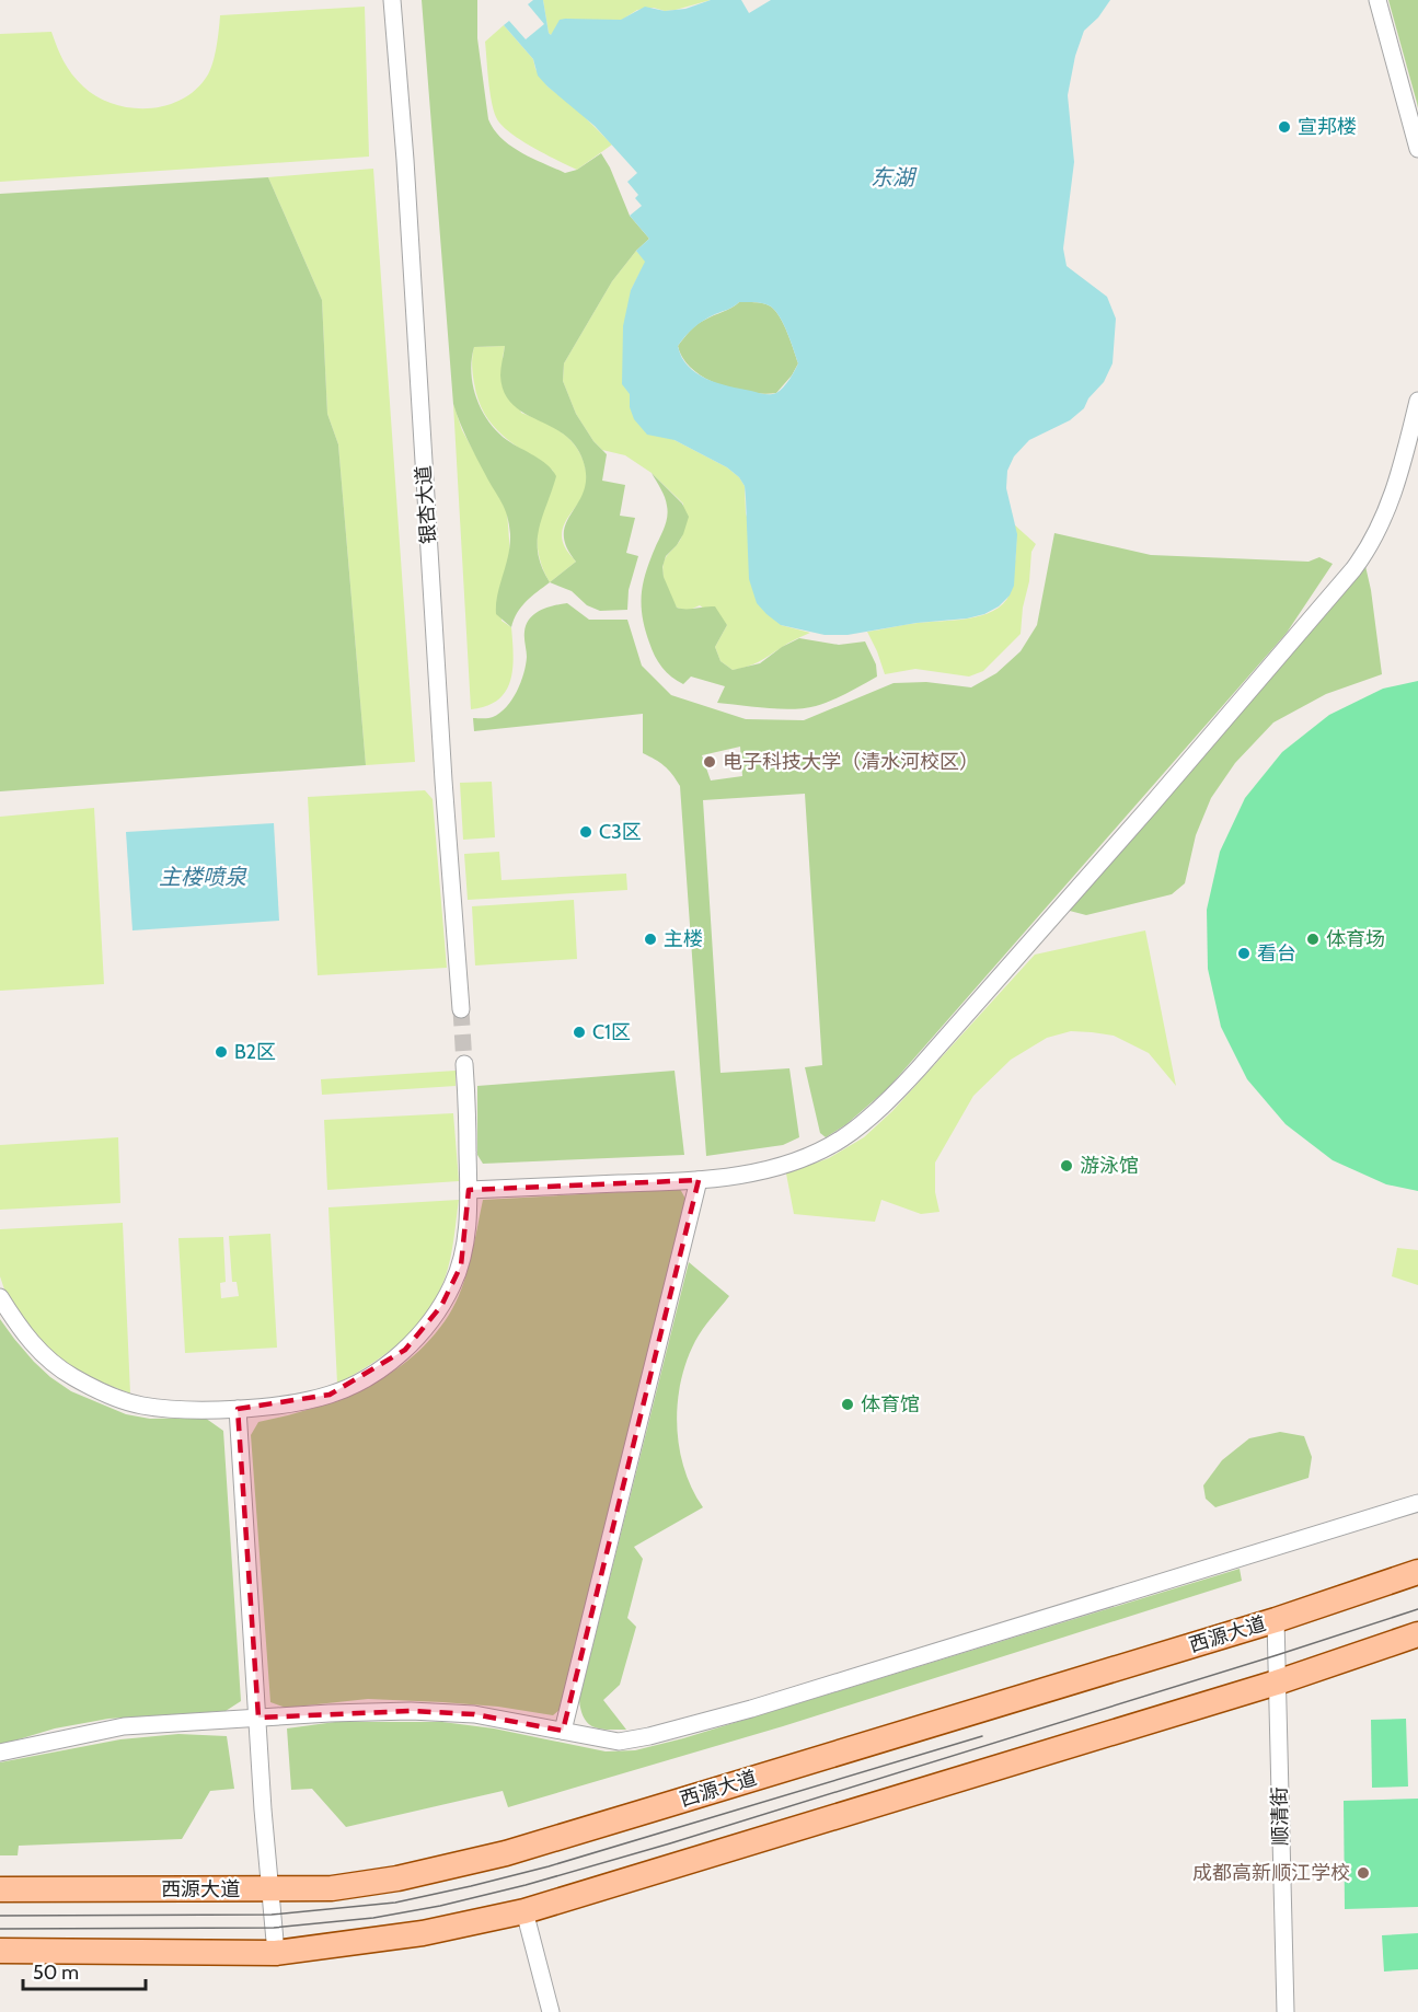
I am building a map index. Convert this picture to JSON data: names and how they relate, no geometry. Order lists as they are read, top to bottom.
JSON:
{
  "streets": {
    "main road": ["西源大道"],
    "street": ["银杏大道", "顺清街"]
  },
  "crossings": [
    ["西源大道", "顺清街"]
  ],
  "water": ["东湖", "主楼喷泉"],
  "places": [
    "宣邦楼",
    "电子科技大学（清水河校区）",
    "C3区",
    "主楼",
    "体育场",
    "看台",
    "C1区",
    "B2区",
    "游泳馆",
    "体育馆",
    "成都高新顺江学校"
  ],
  "scale_bar": "50 m"
}
